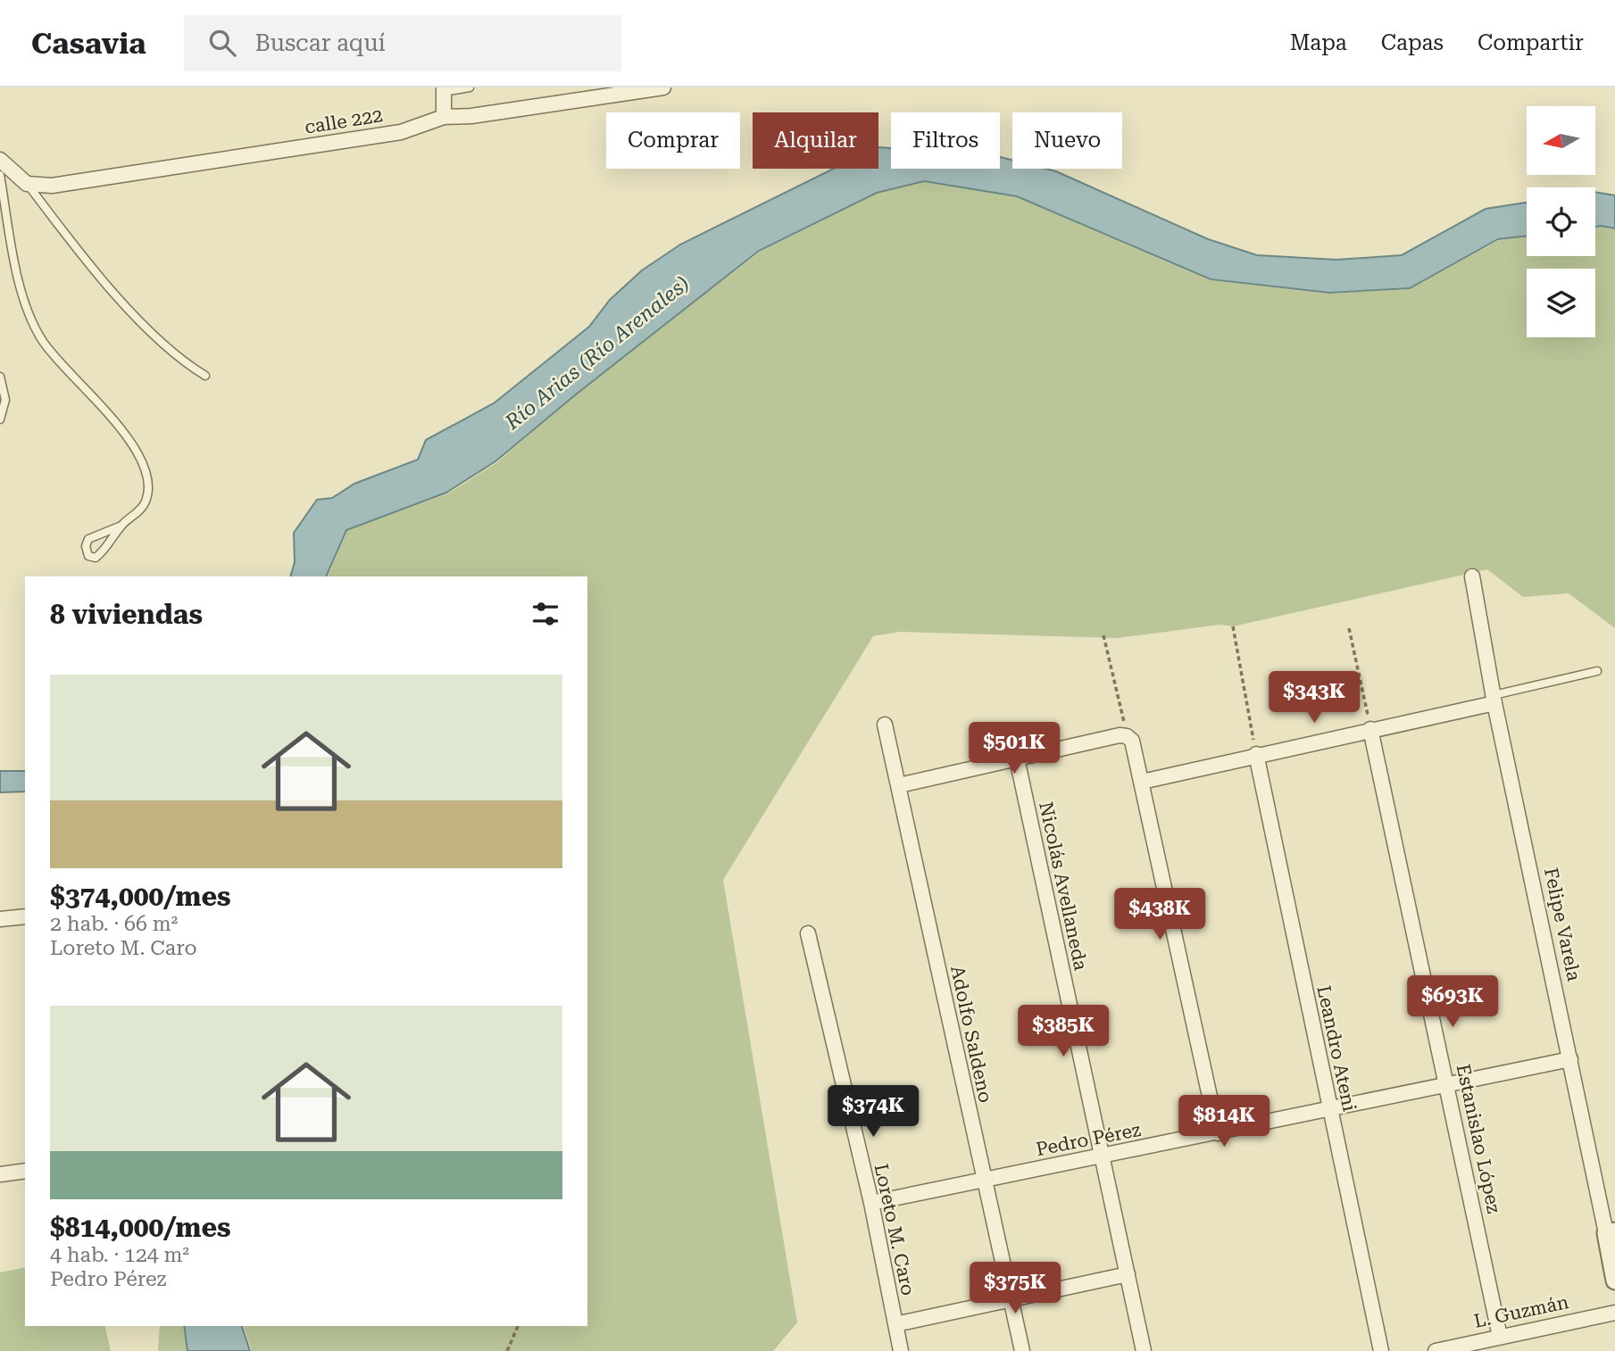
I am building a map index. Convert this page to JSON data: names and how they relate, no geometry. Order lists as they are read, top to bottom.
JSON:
{
  "streets": {
    "street": [
      "calle 222",
      "Nicolás Avellaneda",
      "Felipe Varela",
      "Adolfo Saldeno",
      "Leandro Ateni",
      "Estanislao López",
      "Pedro Pérez",
      "Loreto M. Caro",
      "L. Guzmán"
    ]
  },
  "crossings": [
    ["Nicolás Avellaneda", "Pedro Pérez"],
    ["Felipe Varela", "Pedro Pérez"],
    ["Adolfo Saldeno", "Pedro Pérez"],
    ["Leandro Ateni", "Pedro Pérez"],
    ["Estanislao López", "Pedro Pérez"],
    ["Estanislao López", "L. Guzmán"],
    ["Pedro Pérez", "Loreto M. Caro"]
  ],
  "water": ["Río Arias (Río Arenales)"],
  "north": "left",
  "page": {
    "header": "Casavia",
    "search": "Buscar aquí",
    "nav": ["Mapa", "Capas", "Compartir"],
    "chip": [
      "Comprar",
      "Alquilar",
      "Filtros",
      "Nuevo"
    ],
    "heading": "8 viviendas",
    "list": [
      {
        "name": "$374,000/mes",
        "note": "2 hab. · 66 m² · Loreto M. Caro"
      },
      {
        "name": "$814,000/mes",
        "note": "4 hab. · 124 m² · Pedro Pérez"
      }
    ],
    "price": [
      "$343K",
      "$501K",
      "$438K",
      "$693K",
      "$385K",
      "$374K",
      "$814K",
      "$375K"
    ]
  }
}
